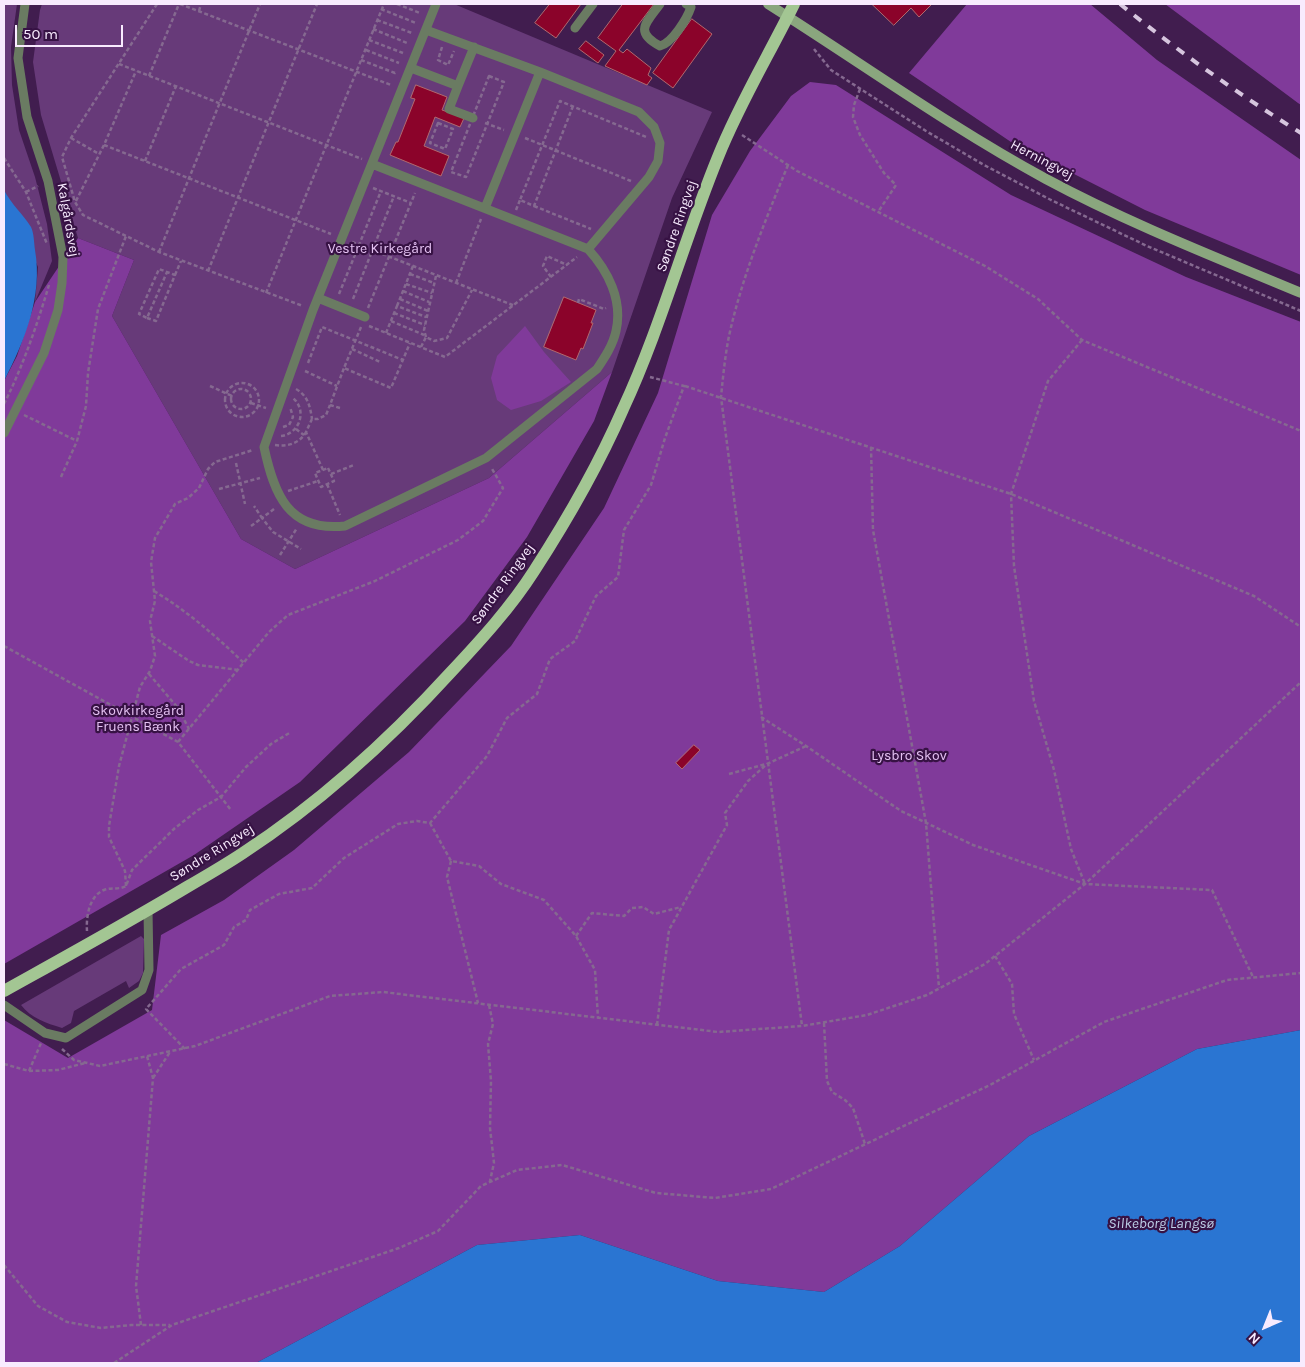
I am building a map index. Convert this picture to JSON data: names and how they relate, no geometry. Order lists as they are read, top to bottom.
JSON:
{
  "streets": {
    "main road": ["Søndre Ringvej"],
    "street": ["Herningvej"],
    "lane": ["Kalgårdsvej"]
  },
  "crossings": [
    ["Herningvej", "Søndre Ringvej"]
  ],
  "water": ["Silkeborg Langsø"],
  "parks": ["Vestre Kirkegård", "Skovkirkegård Fruens Bænk", "Lysbro Skov"],
  "scale_bar": "50 m",
  "north": "bottom left"
}
